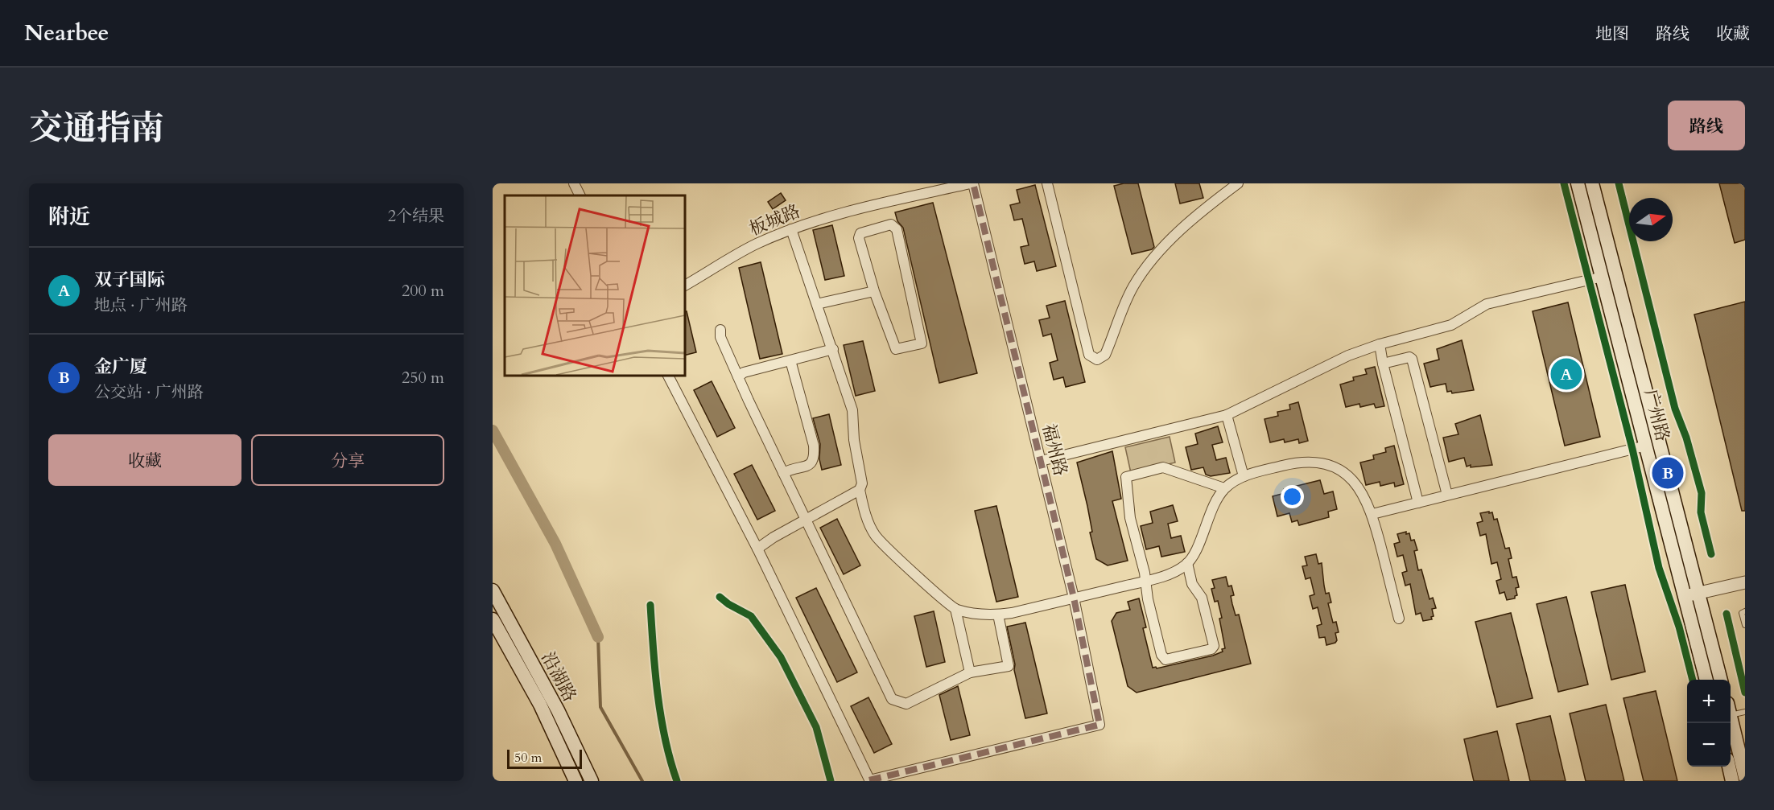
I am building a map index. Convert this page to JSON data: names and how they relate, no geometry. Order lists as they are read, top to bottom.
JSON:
{
  "streets": {
    "main road": ["广州路", "沿湖路"],
    "street": ["板城路", "福州路"]
  },
  "crossings": [
    ["板城路", "福州路"]
  ],
  "scale_bar": "50 m",
  "north": "right",
  "page": {
    "header": "Nearbee",
    "nav": ["地图", "路线", "收藏"],
    "title": "交通指南",
    "buttons": [
      "路线",
      ["收藏", "分享"]
    ],
    "heading": ["附近", "2个结果"],
    "list": [
      {
        "mark": "A",
        "name": "双子国际",
        "note": "地点 · 广州路",
        "value": "200 m"
      },
      {
        "mark": "B",
        "name": "金广厦",
        "note": "公交站 · 广州路",
        "value": "250 m"
      }
    ],
    "pins": ["A", "B"],
    "map_buttons": ["+", "−"],
    "scale": "50 m"
  }
}
